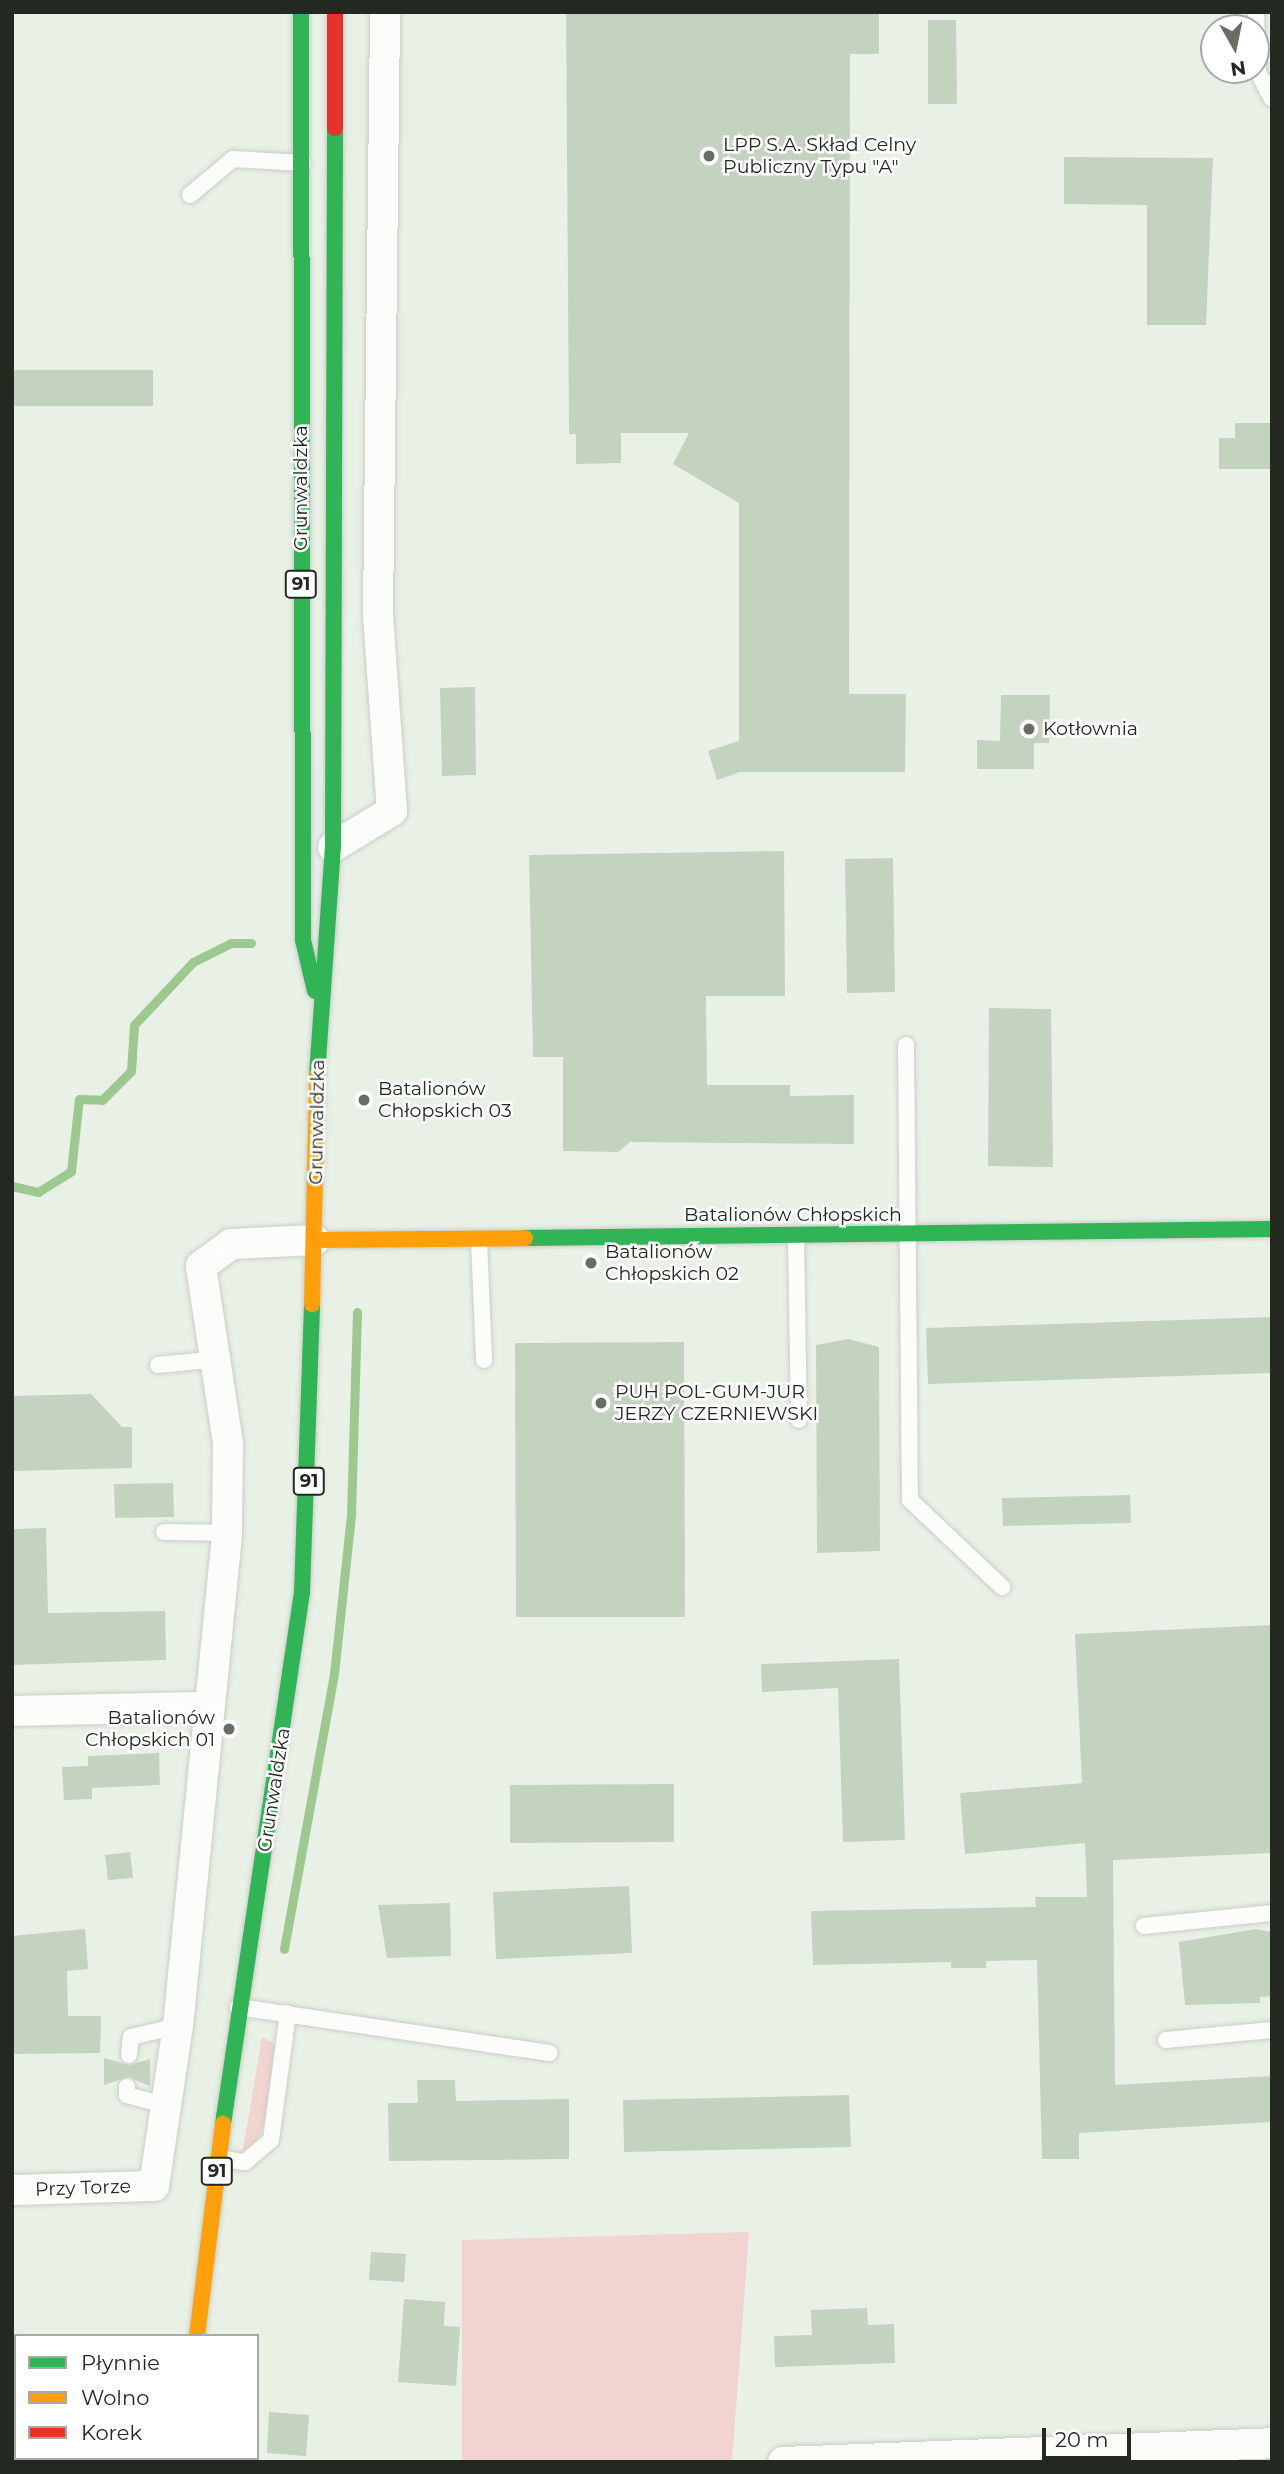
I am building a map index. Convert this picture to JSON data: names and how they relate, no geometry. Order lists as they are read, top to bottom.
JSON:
{
  "streets": {
    "main road": ["Grunwaldzka", "91", "Batalionów Chłopskich"],
    "street": ["Przy Torze"]
  },
  "crossings": [
    ["Grunwaldzka", "Batalionów Chłopskich"]
  ],
  "places": [
    "LPP S.A. Skład Celny Publiczny Typu \"A\"",
    "Kotłownia",
    "Batalionów Chłopskich 03",
    "Batalionów Chłopskich 02",
    "PUH POL-GUM-JUR JERZY CZERNIEWSKI",
    "Batalionów Chłopskich 01"
  ],
  "legend": ["Płynnie", "Wolno", "Korek"],
  "scale_bar": "20 m",
  "north": "bottom"
}
